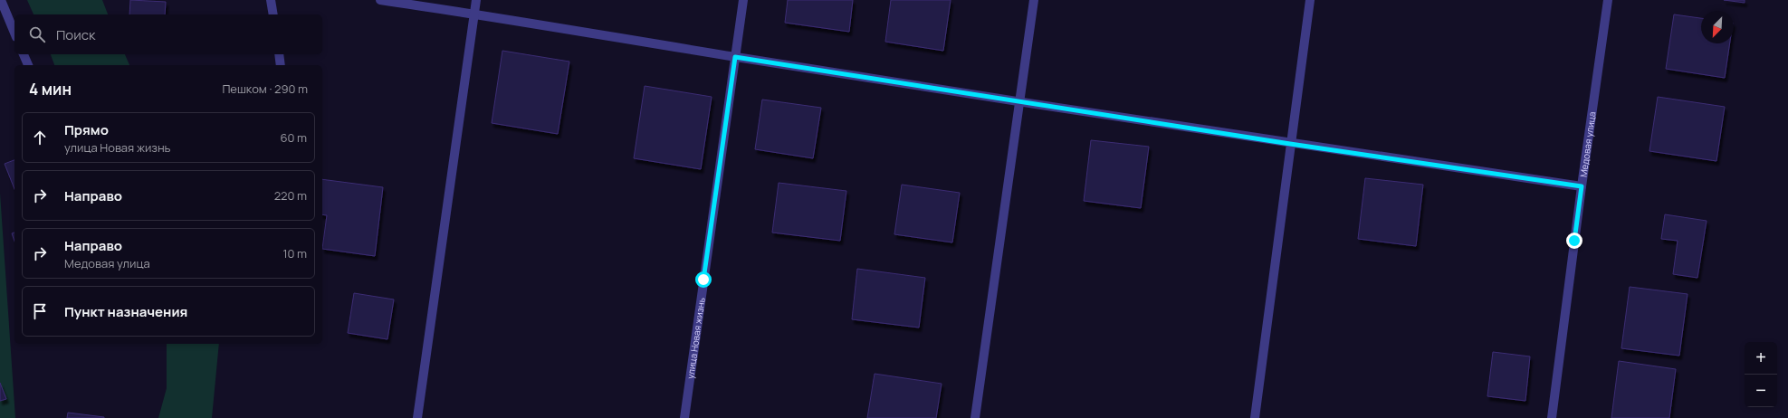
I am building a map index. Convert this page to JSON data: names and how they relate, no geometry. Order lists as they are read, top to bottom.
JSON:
{
  "streets": {
    "street": ["Медовая улица", "улица Новая жизнь"]
  },
  "north": "bottom left",
  "page": {
    "search": "Поиск",
    "heading": ["4 мин", "Пешком · 290 m"],
    "list": [
      ["Прямо", "улица Новая жизнь", "60 m"],
      ["Направо", "220 m"],
      ["Направо", "Медовая улица", "10 m"],
      "Пункт назначения"
    ],
    "map_buttons": ["+", "−"]
  }
}
